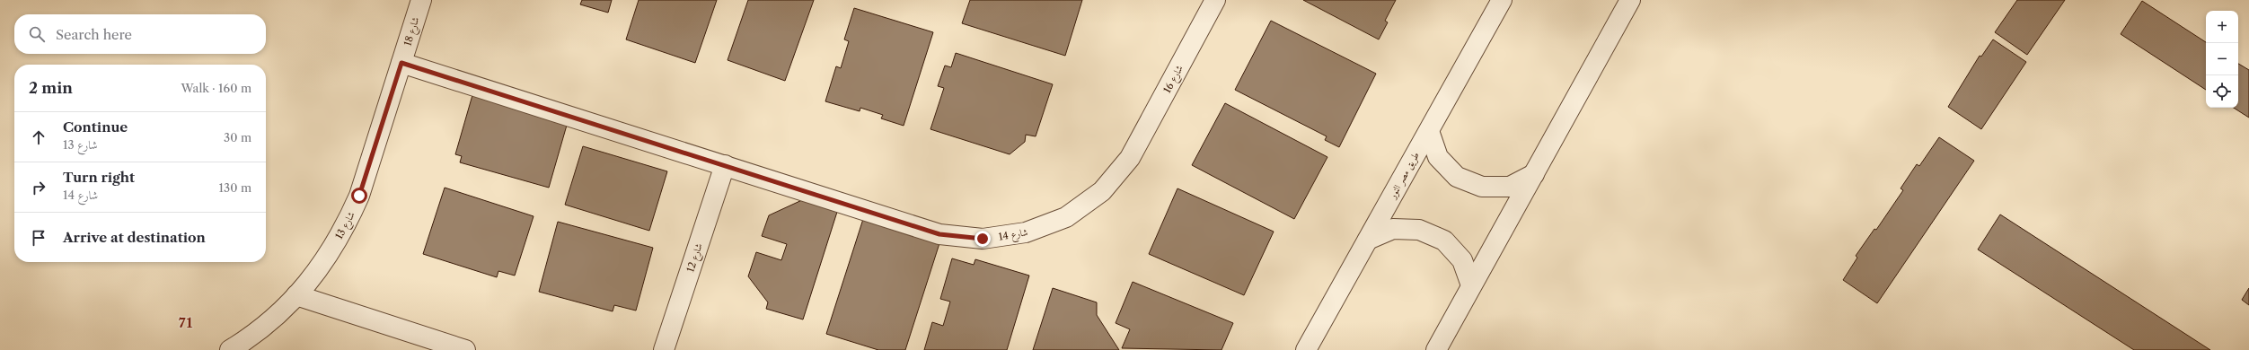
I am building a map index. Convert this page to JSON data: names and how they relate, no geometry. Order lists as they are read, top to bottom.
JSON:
{
  "streets": {
    "street": [
      "شارع 18",
      "شارع 16",
      "طريق مصر النور",
      "شارع 13",
      "شارع 14",
      "شارع 12"
    ]
  },
  "crossings": [
    ["شارع 18", "شارع 13"],
    ["شارع 18", "شارع 14"],
    ["شارع 16", "شارع 14"],
    ["شارع 13", "شارع 14"],
    ["شارع 14", "شارع 12"]
  ],
  "districts": ["71"],
  "page": {
    "map_buttons": ["+", "−"],
    "search": "Search here",
    "heading": ["2 min", "Walk · 160 m"],
    "list": [
      ["Continue", "شارع 13", "30 m"],
      ["Turn right", "شارع 14", "130 m"],
      "Arrive at destination"
    ]
  }
}
